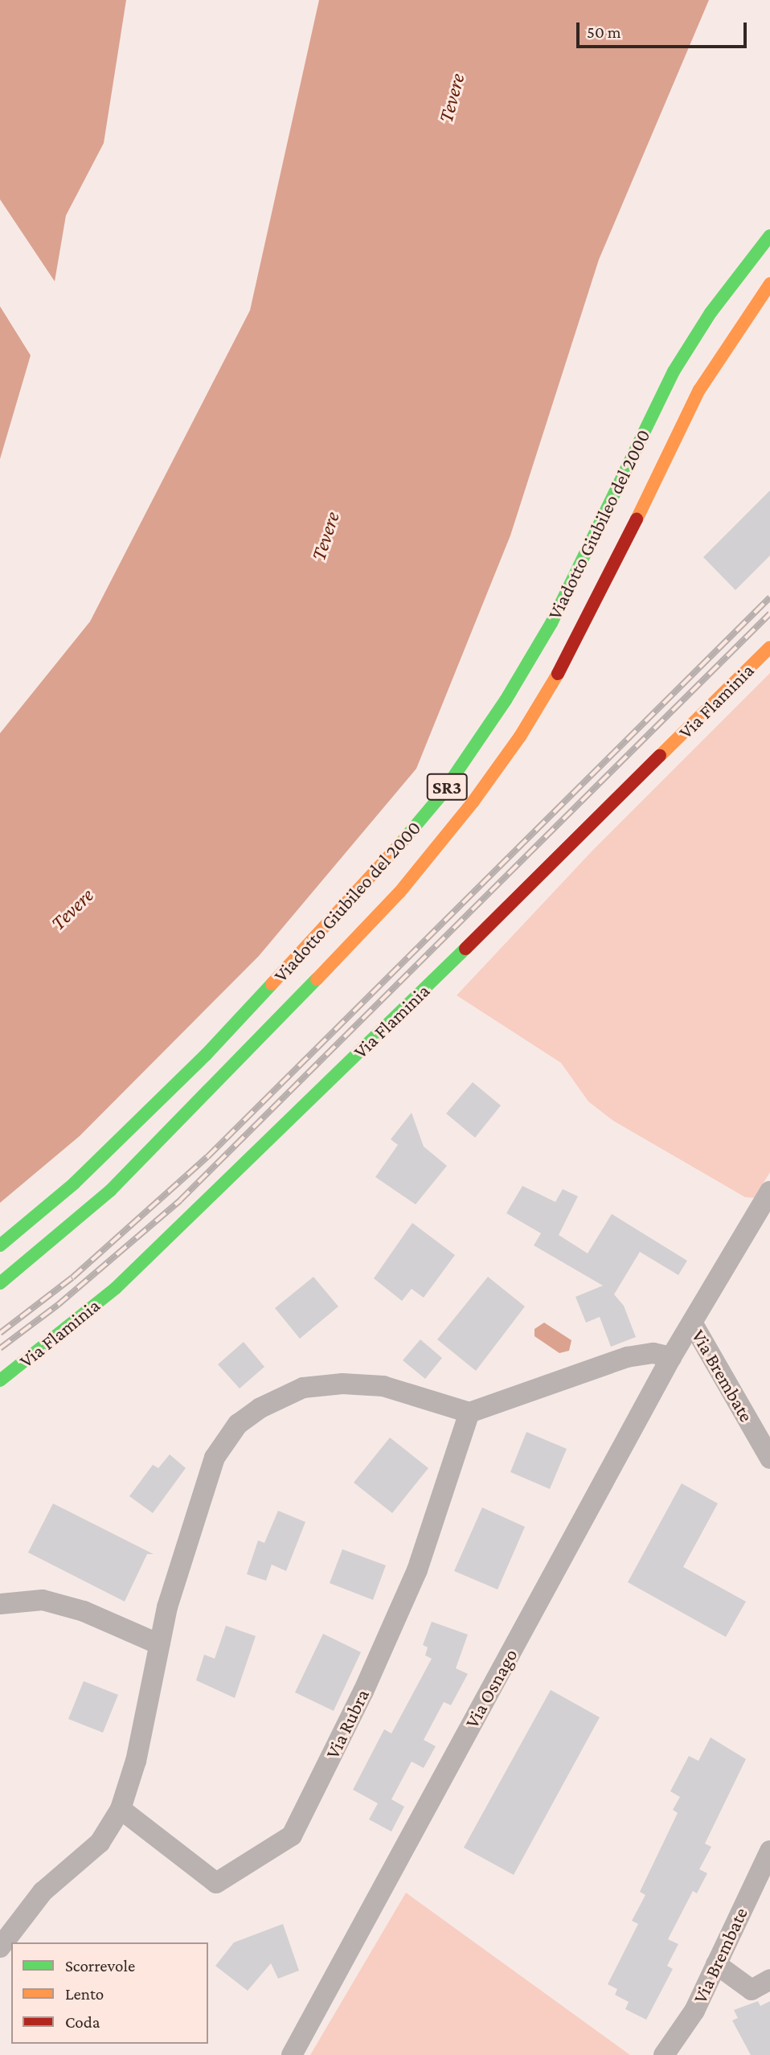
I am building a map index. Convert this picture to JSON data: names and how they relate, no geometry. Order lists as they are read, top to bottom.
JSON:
{
  "streets": {
    "main road": ["Viadotto Giubileo del 2000", "Via Flaminia", "SR3"],
    "street": ["Via Brembate", "Via Osnago", "Via Rubra"]
  },
  "crossings": [
    ["Via Brembate", "Via Osnago"]
  ],
  "water": ["Tevere"],
  "legend": ["Scorrevole", "Lento", "Coda"],
  "scale_bar": "50 m"
}
